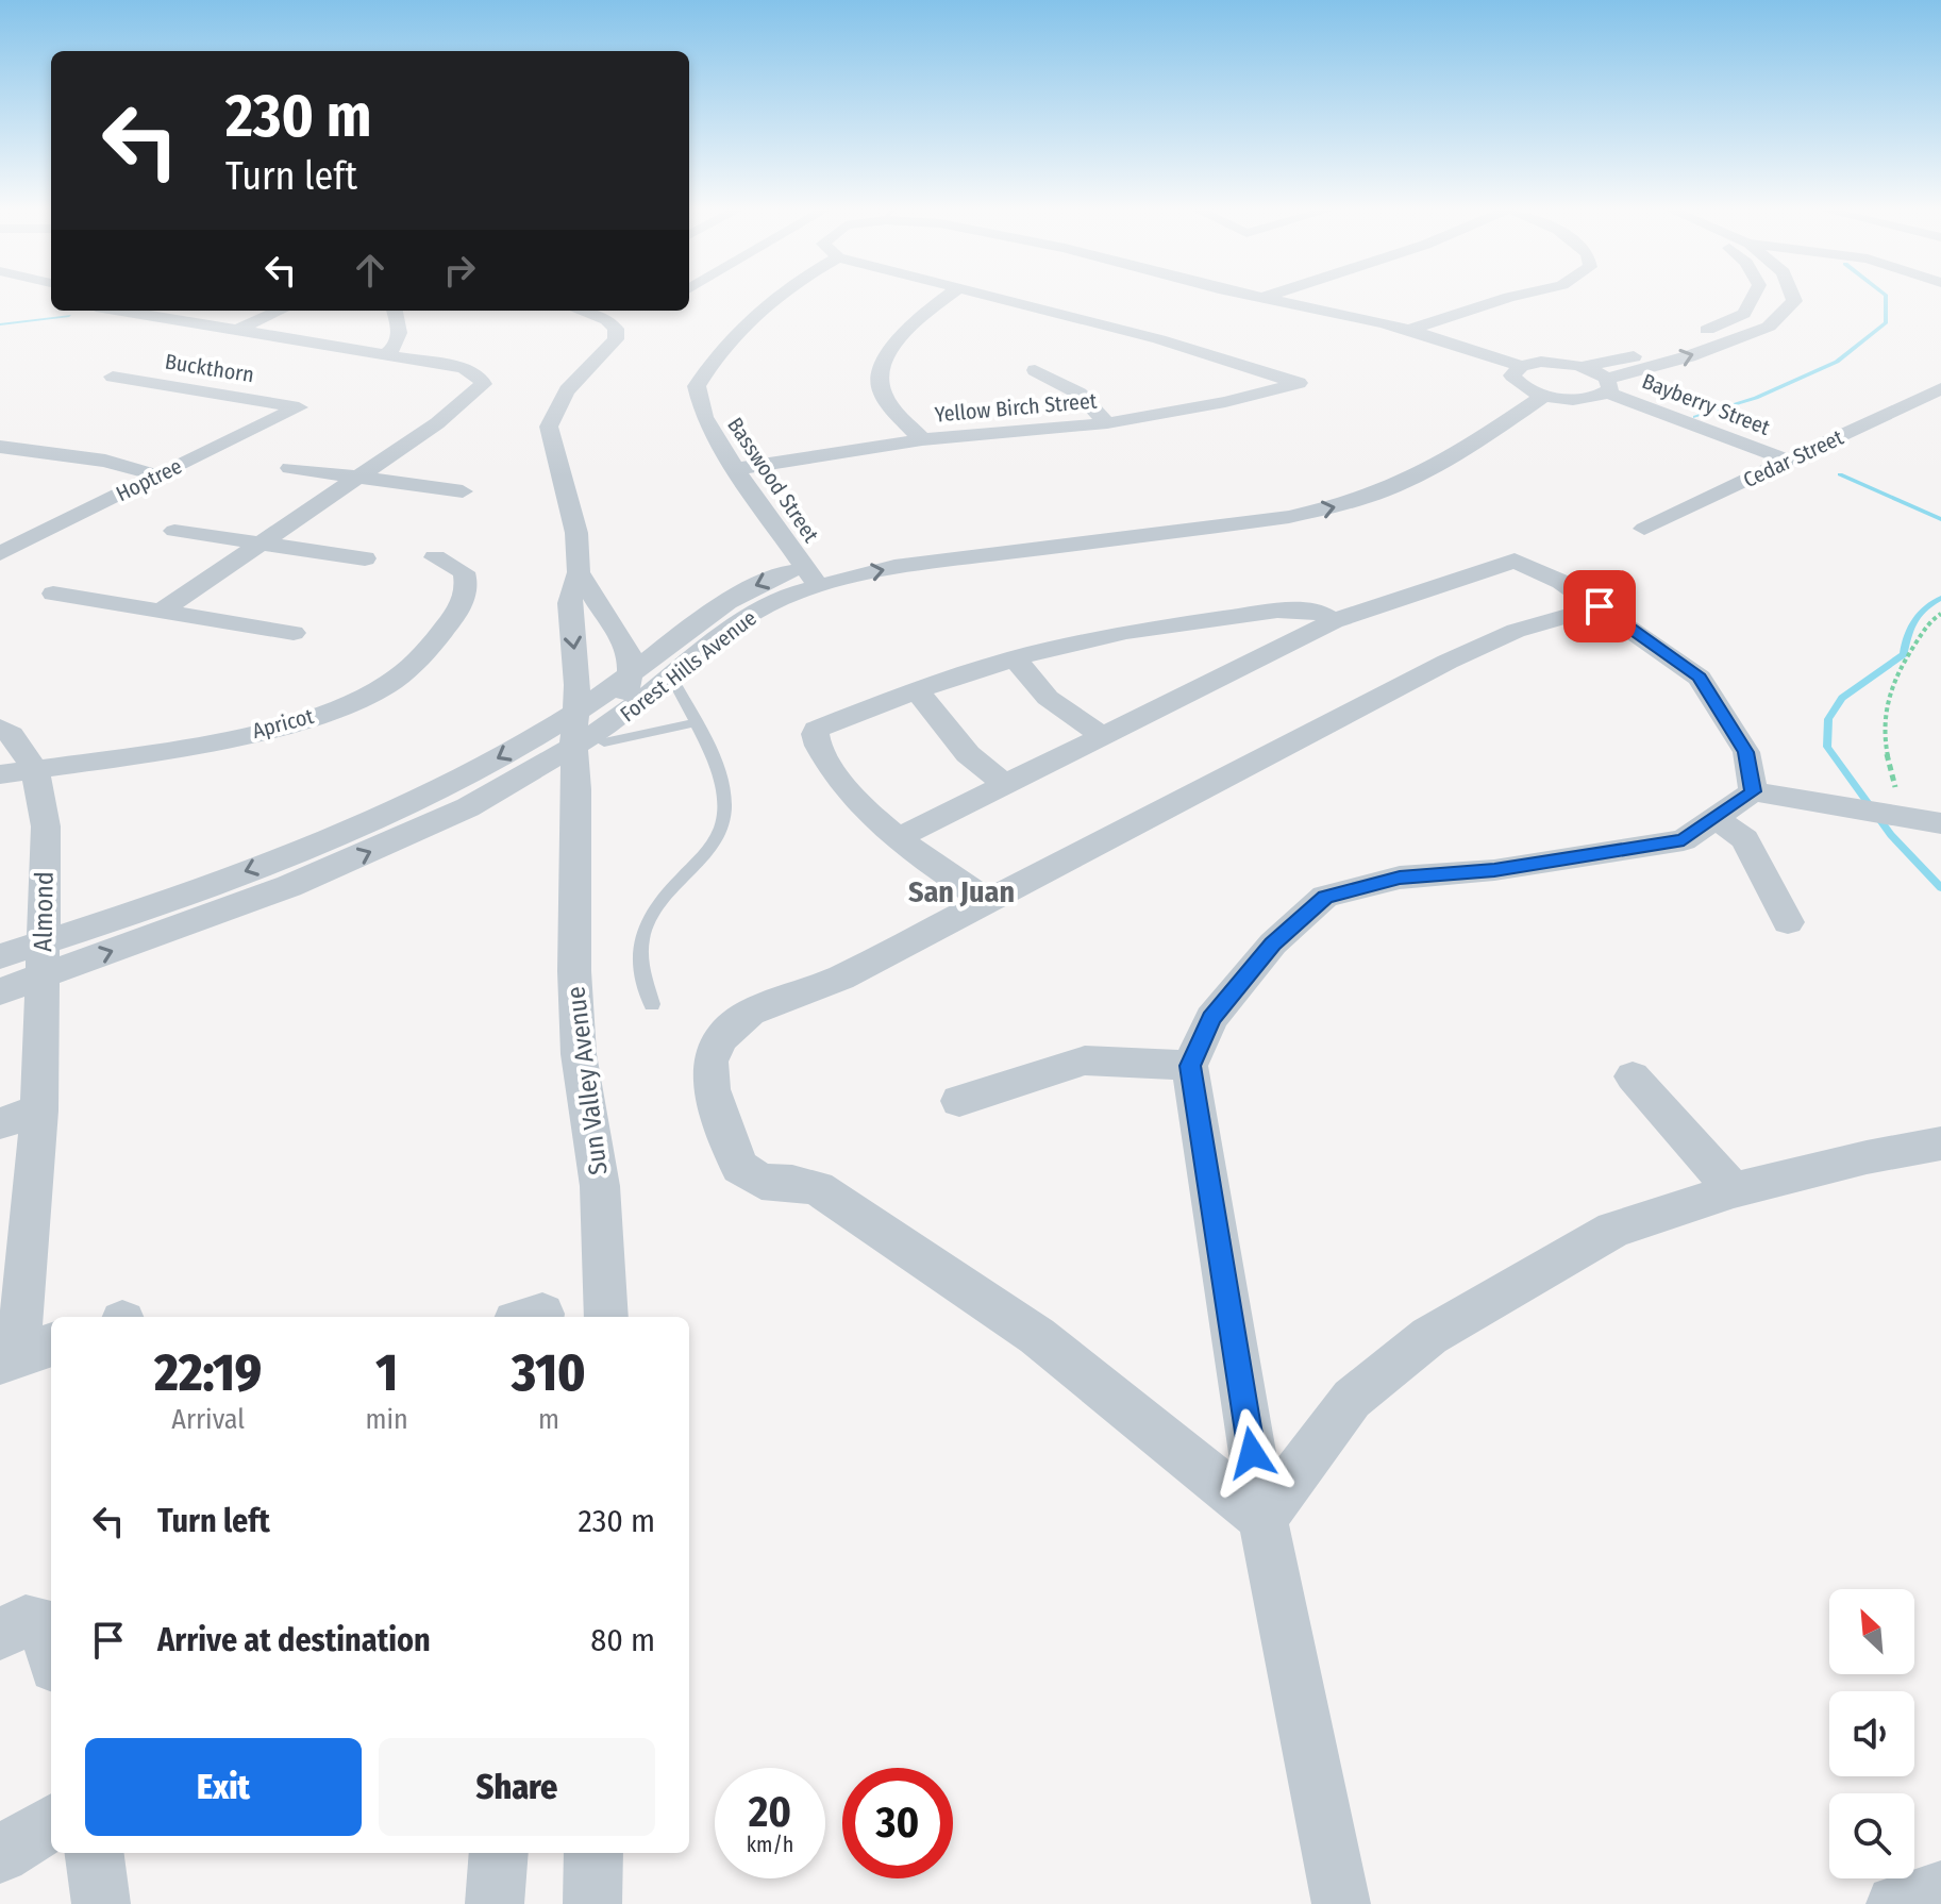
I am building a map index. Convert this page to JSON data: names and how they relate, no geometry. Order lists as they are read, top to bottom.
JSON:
{
  "streets": {
    "street": [
      "Buckthorn",
      "Bayberry Street",
      "Yellow Birch Street",
      "Cedar Street",
      "Hoptree",
      "Basswood Street",
      "Forest Hills Avenue",
      "Apricot",
      "Almond",
      "Sun Valley Avenue"
    ]
  },
  "crossings": [
    ["Buckthorn", "Hoptree"],
    ["Bayberry Street", "Cedar Street"],
    ["Yellow Birch Street", "Basswood Street"],
    ["Basswood Street", "Forest Hills Avenue"],
    ["Forest Hills Avenue", "Almond"],
    ["Forest Hills Avenue", "Sun Valley Avenue"],
    ["Apricot", "Almond"]
  ],
  "districts": ["San Juan"],
  "north": "top left",
  "page": {
    "turn": ["230 m", "Turn left"],
    "eta": [
      "22:19",
      "Arrival",
      "1",
      "min",
      "310",
      "m"
    ],
    "list": [
      {
        "name": "Turn left",
        "value": "230 m"
      },
      {
        "name": "Arrive at destination",
        "value": "80 m"
      }
    ],
    "buttons": ["Exit", "Share"],
    "speed": "20 km/h",
    "limit": "30"
  }
}
